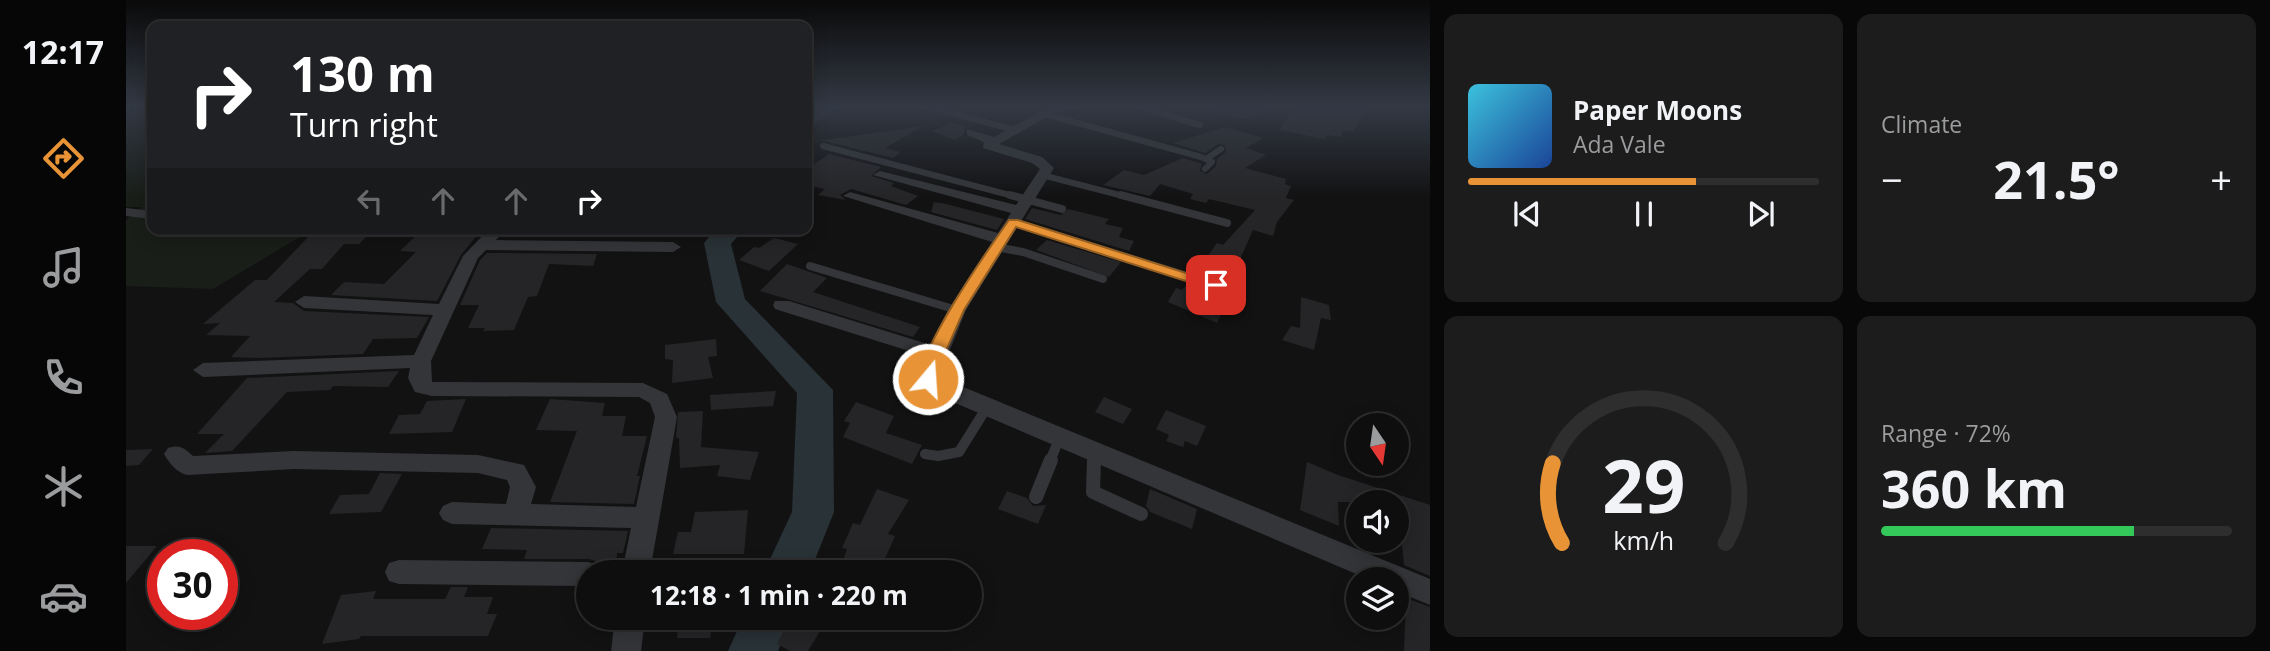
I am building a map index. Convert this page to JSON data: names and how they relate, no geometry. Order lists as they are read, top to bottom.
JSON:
{
  "north": "bottom",
  "page": {
    "tabs": "12:17",
    "tile": [
      "Climate",
      ["Range · 72%", "360 km"]
    ],
    "turn": ["130 m", "Turn right"],
    "song": ["Paper Moons", "Ada Vale"],
    "heat": ["−", "21.5°", "+"],
    "limit": "30",
    "trip": "12:18 · 1 min · 220 m",
    "gauge": ["29", "km/h"]
  }
}
